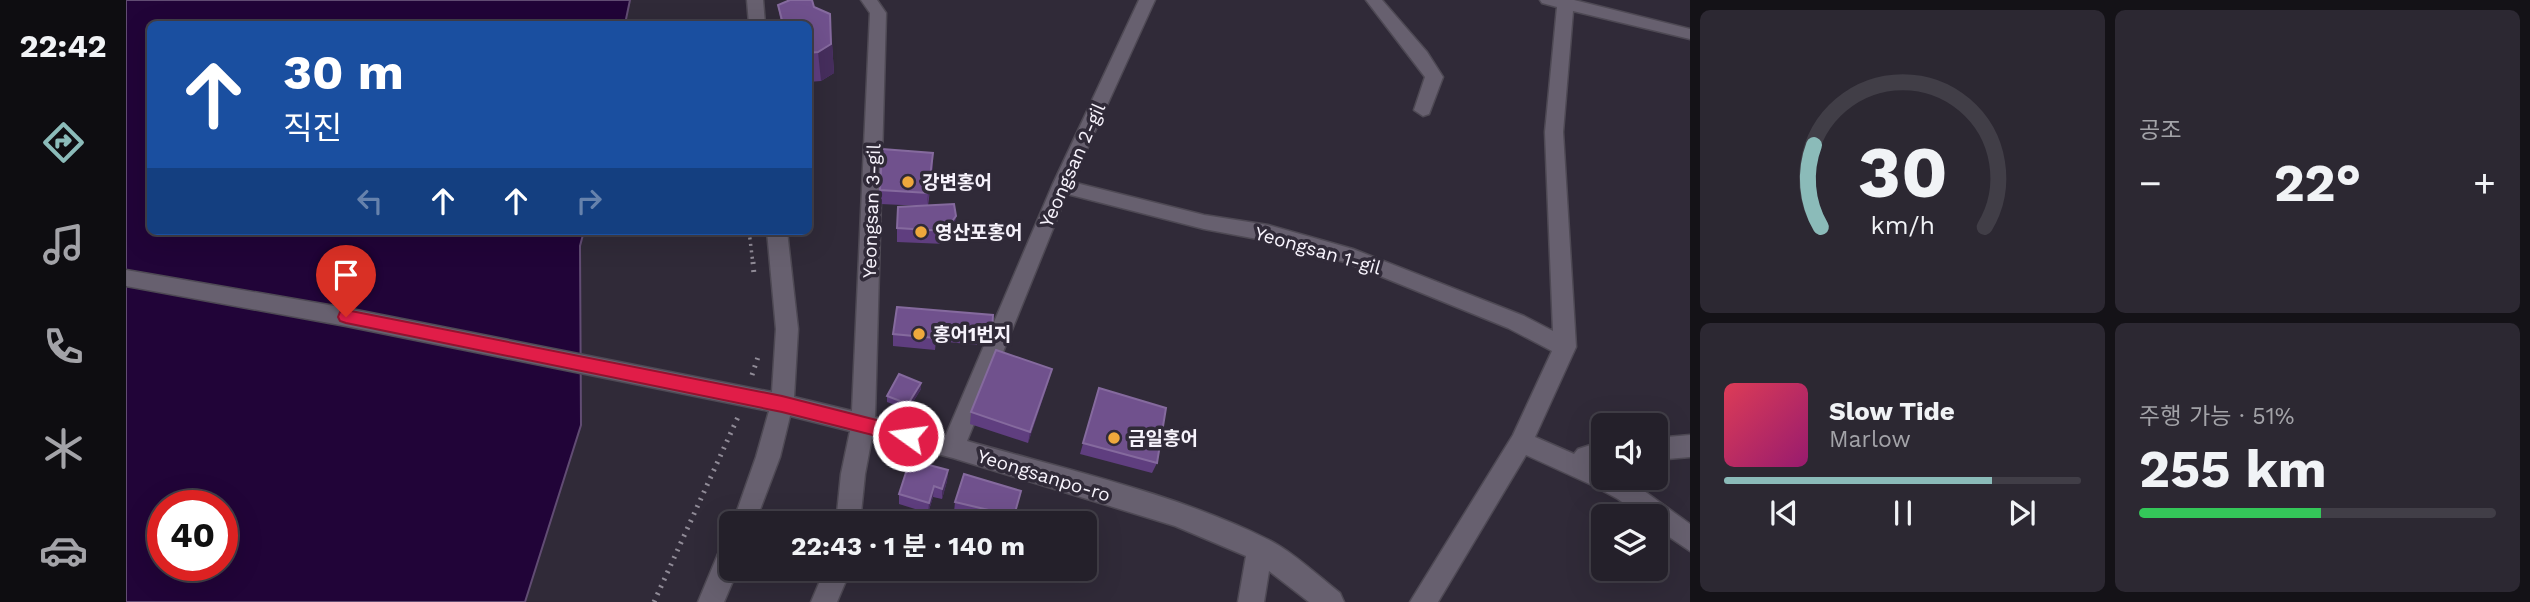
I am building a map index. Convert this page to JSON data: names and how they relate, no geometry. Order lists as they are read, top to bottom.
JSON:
{
  "streets": {
    "street": [
      "Yeongsan 2-gil",
      "Yeongsan 3-gil",
      "Yeongsan 1-gil",
      "Yeongsanpo-ro"
    ]
  },
  "crossings": [
    ["Yeongsan 2-gil", "Yeongsan 1-gil"],
    ["Yeongsan 2-gil", "Yeongsanpo-ro"],
    ["Yeongsan 3-gil", "Yeongsanpo-ro"]
  ],
  "places": [
    "강변홍어",
    "영산포홍어",
    "홍어1번지",
    "금일홍어"
  ],
  "page": {
    "tabs": "22:42",
    "tile": [
      "공조",
      ["주행 가능 · 51%", "255 km"]
    ],
    "turn": ["30 m", "직진"],
    "heat": ["−", "22°", "+"],
    "song": ["Slow Tide", "Marlow"],
    "limit": "40",
    "trip": "22:43 · 1 분 · 140 m",
    "gauge": ["30", "km/h"]
  }
}
